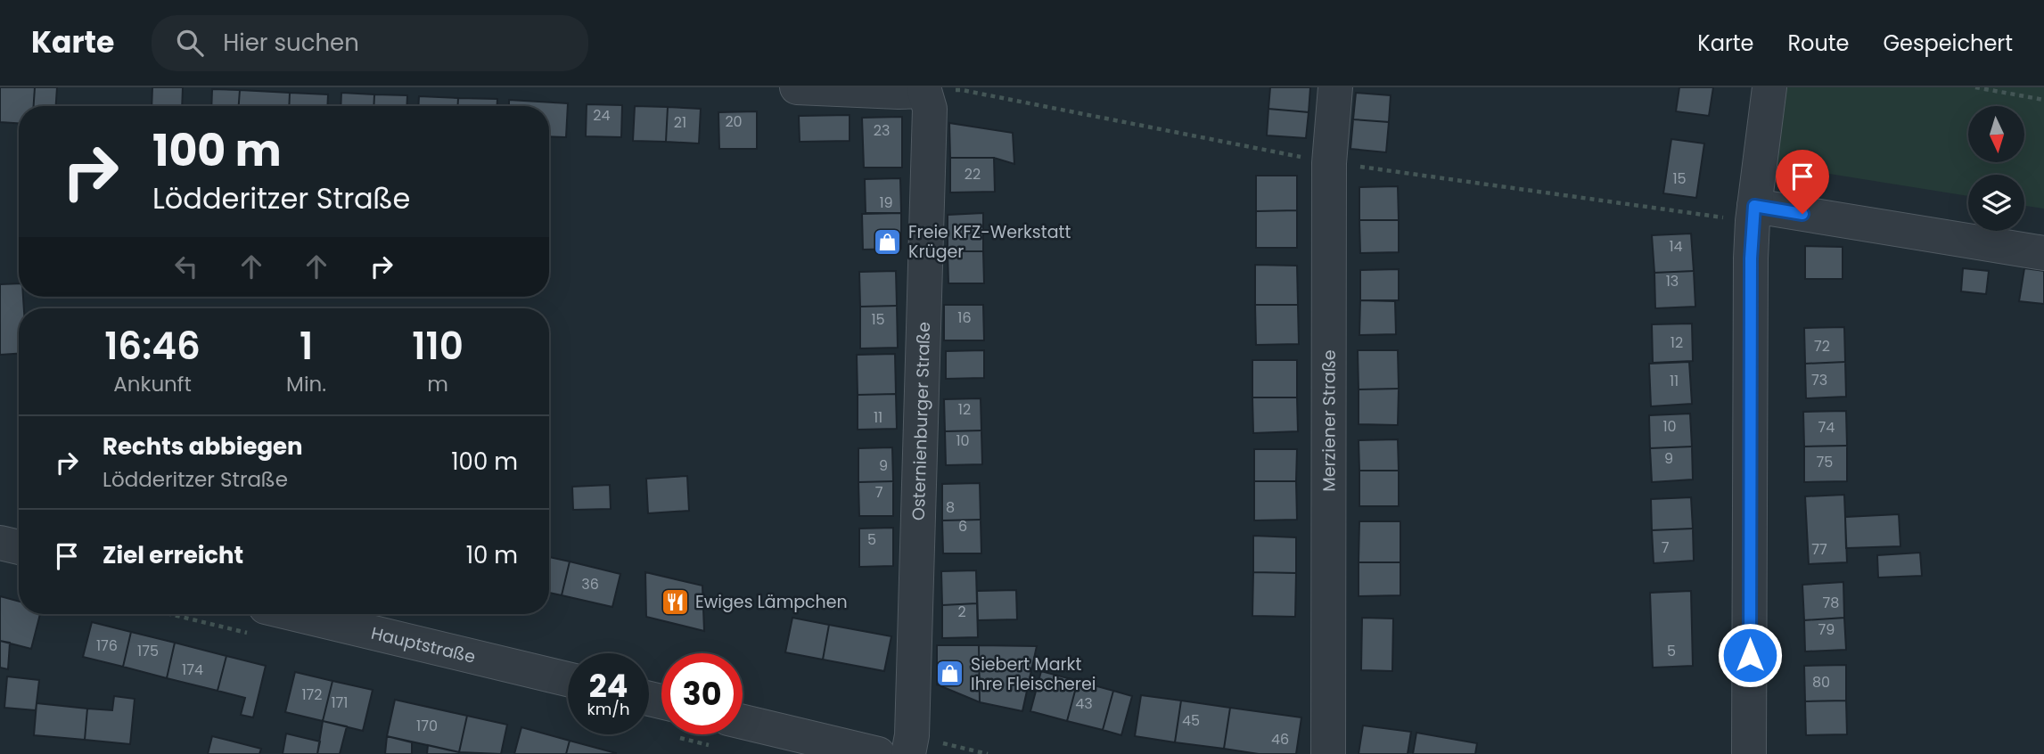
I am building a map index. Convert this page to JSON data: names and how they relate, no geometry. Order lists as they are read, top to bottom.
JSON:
{
  "streets": {
    "street": ["Osternienburger Straße", "Merziener Straße", "Hauptstraße"]
  },
  "places": {
    "shop": ["Freie KFZ-Werkstatt Krüger", "Siebert Markt Ihre Fleischerei"],
    "restaurant": ["Ewiges Lämpchen"]
  },
  "house_numbers": [
    "24",
    "20",
    "21",
    "23",
    "22",
    "15",
    "19",
    "14",
    "13",
    "16",
    "15",
    "12",
    "72",
    "73",
    "11",
    "12",
    "11",
    "10",
    "74",
    "10",
    "9",
    "75",
    "9",
    "7",
    "8",
    "6",
    "5",
    "7",
    "77",
    "36",
    "78",
    "2",
    "79",
    "176",
    "175",
    "5",
    "174",
    "80",
    "172",
    "171",
    "43",
    "45",
    "170",
    "46"
  ],
  "north": "bottom",
  "page": {
    "header": "Karte",
    "search": "Hier suchen",
    "nav": ["Karte", "Route", "Gespeichert"],
    "turn": ["100 m", "Lödderitzer Straße"],
    "eta": [
      "16:46",
      "Ankunft",
      "1",
      "Min.",
      "110",
      "m"
    ],
    "list": [
      {
        "name": "Rechts abbiegen",
        "note": "Lödderitzer Straße",
        "value": "100 m"
      },
      {
        "name": "Ziel erreicht",
        "value": "10 m"
      }
    ],
    "speed": "24 km/h",
    "limit": "30"
  }
}
